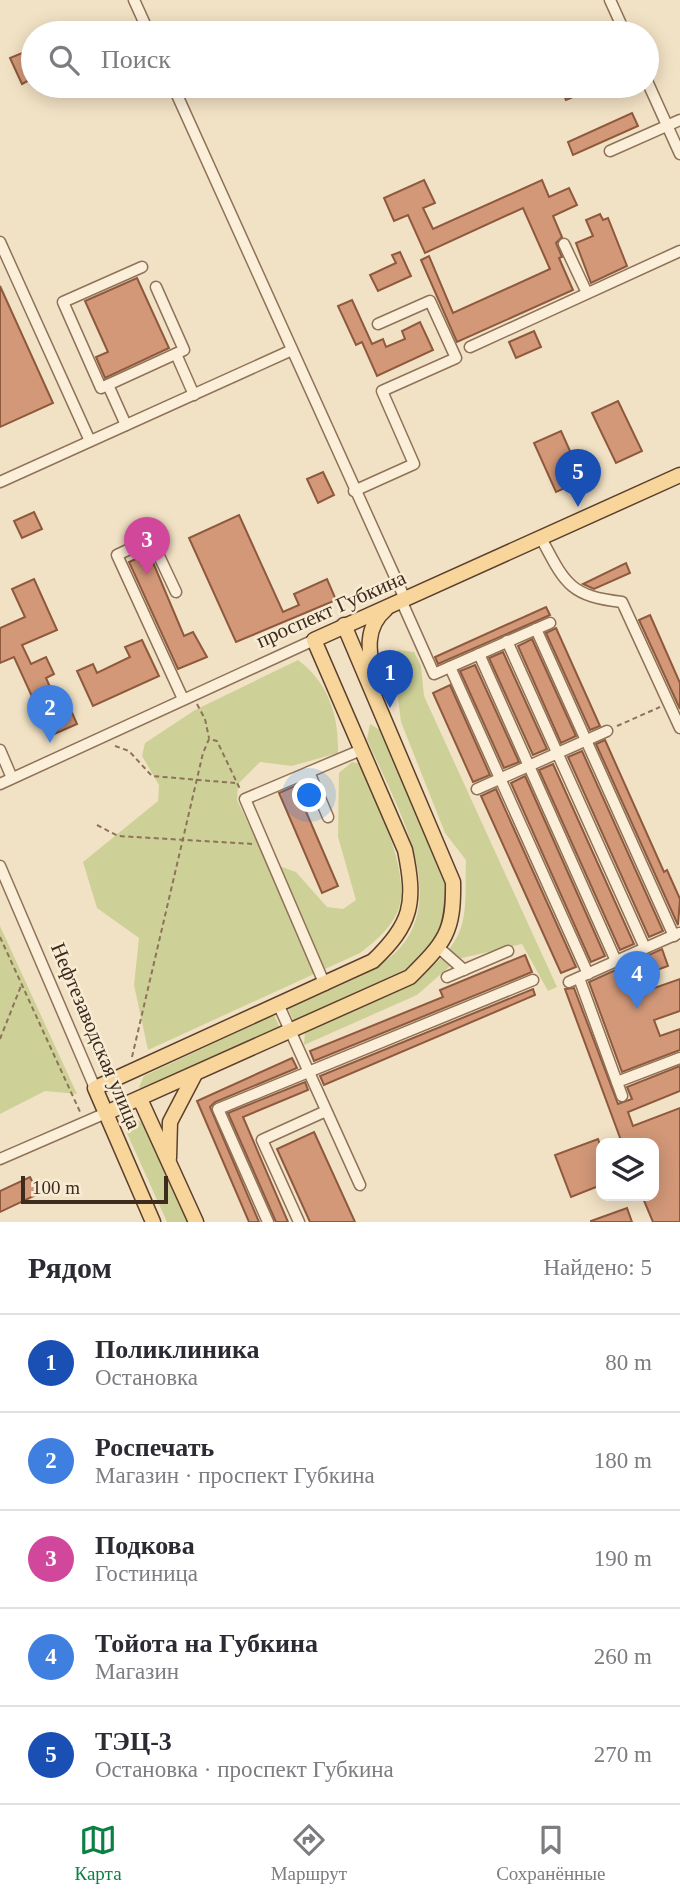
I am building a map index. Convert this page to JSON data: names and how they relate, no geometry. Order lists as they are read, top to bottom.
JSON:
{
  "streets": {
    "main road": ["проспект Губкина", "Нефтезаводская улица"]
  },
  "scale_bar": "100 m",
  "page": {
    "search": "Поиск",
    "pins": [
      "5",
      "3",
      "1",
      "2",
      "4"
    ],
    "scale": "100 m",
    "heading": ["Рядом", "Найдено: 5"],
    "list": [
      {
        "mark": "1",
        "name": "Поликлиника",
        "note": "Остановка",
        "value": "80 m"
      },
      {
        "mark": "2",
        "name": "Роспечать",
        "note": "Магазин · проспект Губкина",
        "value": "180 m"
      },
      {
        "mark": "3",
        "name": "Подкова",
        "note": "Гостиница",
        "value": "190 m"
      },
      {
        "mark": "4",
        "name": "Тойота на Губкина",
        "note": "Магазин",
        "value": "260 m"
      },
      {
        "mark": "5",
        "name": "ТЭЦ-3",
        "note": "Остановка · проспект Губкина",
        "value": "270 m"
      }
    ],
    "nav": ["Карта", "Маршрут", "Сохранённые"]
  }
}
